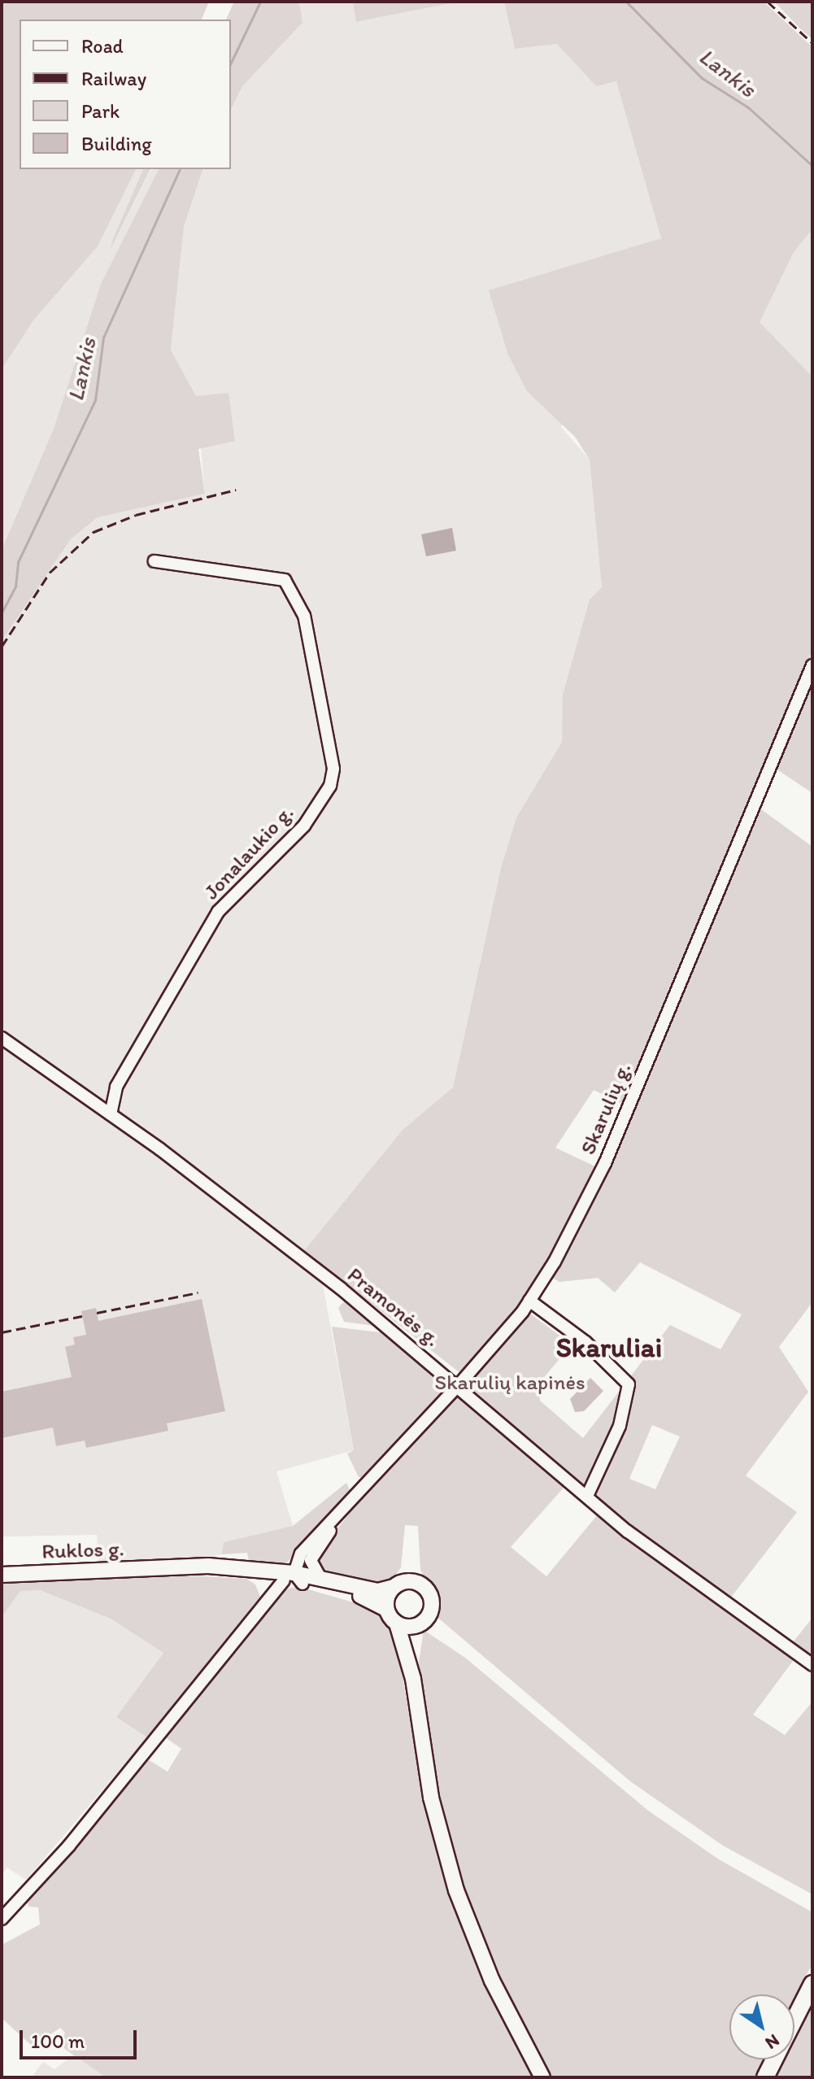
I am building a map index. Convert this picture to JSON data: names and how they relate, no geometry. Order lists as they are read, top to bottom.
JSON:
{
  "streets": {
    "main road": ["Ruklos g."],
    "street": ["Jonalaukio g.", "Skarulių g.", "Pramonės g."]
  },
  "crossings": [
    ["Jonalaukio g.", "Pramonės g."],
    ["Skarulių g.", "Pramonės g."],
    ["Skarulių g.", "Ruklos g."]
  ],
  "districts": ["Skaruliai"],
  "water": ["Lankis"],
  "parks": ["Skarulių kapinės"],
  "legend": [
    "Road",
    "Railway",
    "Park",
    "Building"
  ],
  "scale_bar": "100 m",
  "north": "bottom right"
}
